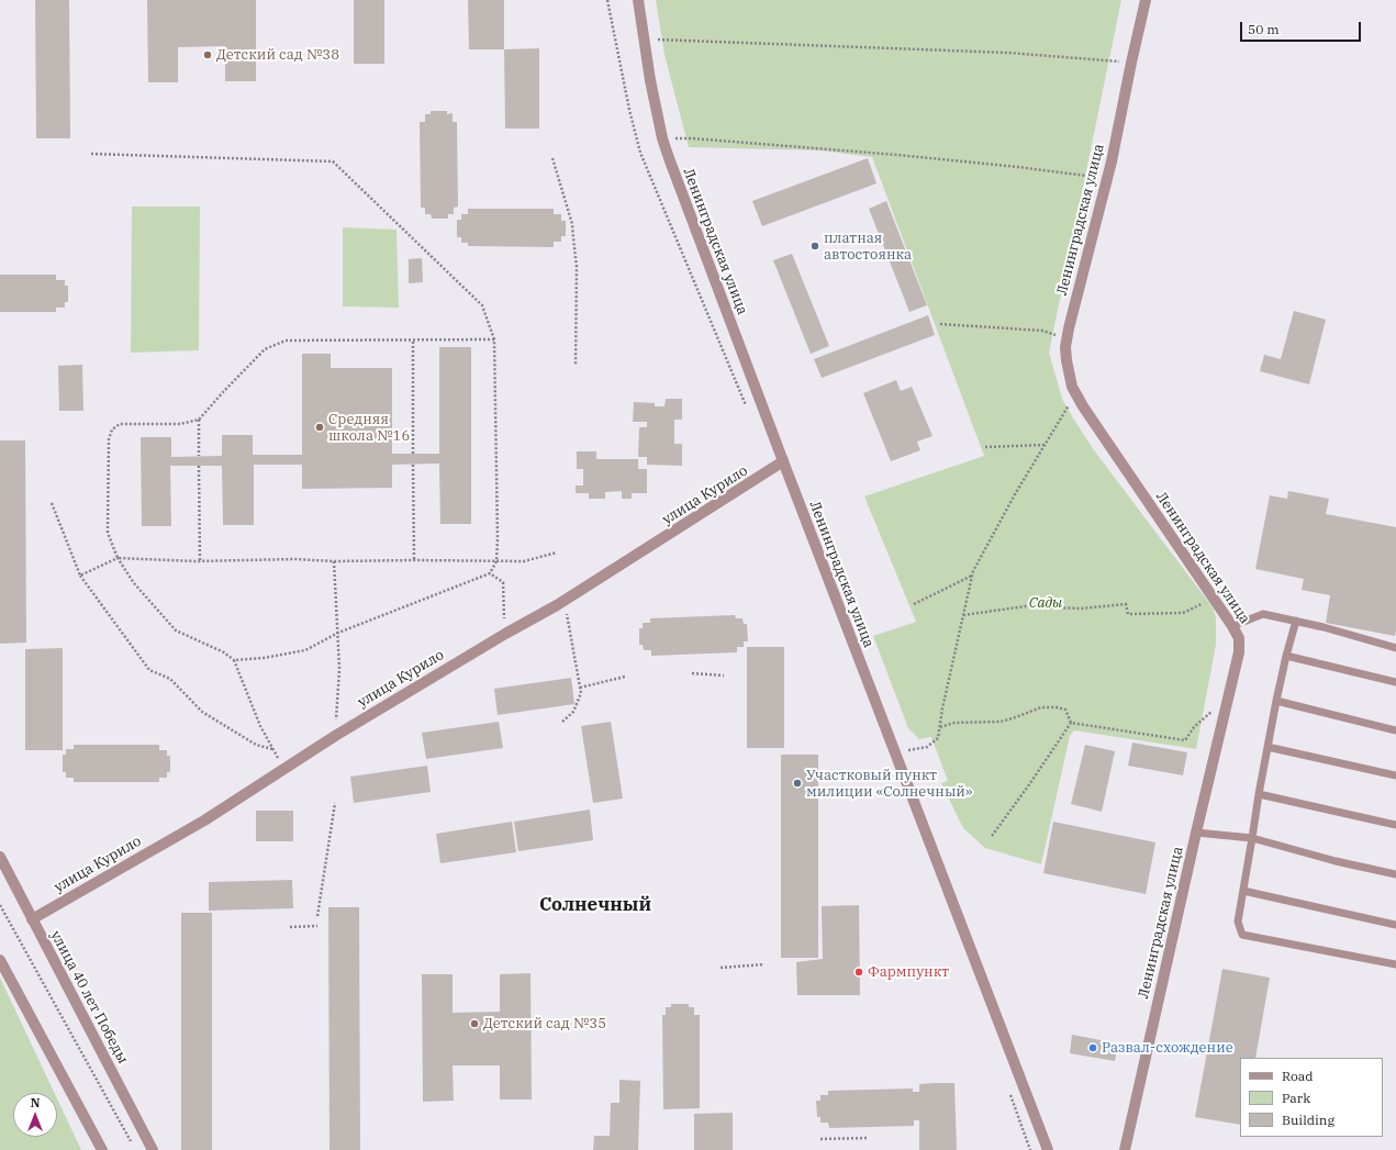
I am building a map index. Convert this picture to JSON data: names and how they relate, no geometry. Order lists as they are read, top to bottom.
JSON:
{
  "streets": {
    "street": ["Ленинградская улица", "улица Курило", "улица 40 лет Победы"]
  },
  "crossings": [
    ["Ленинградская улица", "улица Курило"],
    ["улица Курило", "улица 40 лет Победы"]
  ],
  "districts": ["Солнечный"],
  "parks": ["Сады"],
  "places": [
    "Детский сад №38",
    "платная автостоянка",
    "Средняя школа №16",
    "Участковый пункт милиции «Солнечный»",
    "Фармпункт",
    "Детский сад №35",
    "Развал-схождение"
  ],
  "legend": ["Road", "Park", "Building"],
  "scale_bar": "50 m",
  "north": "top"
}
